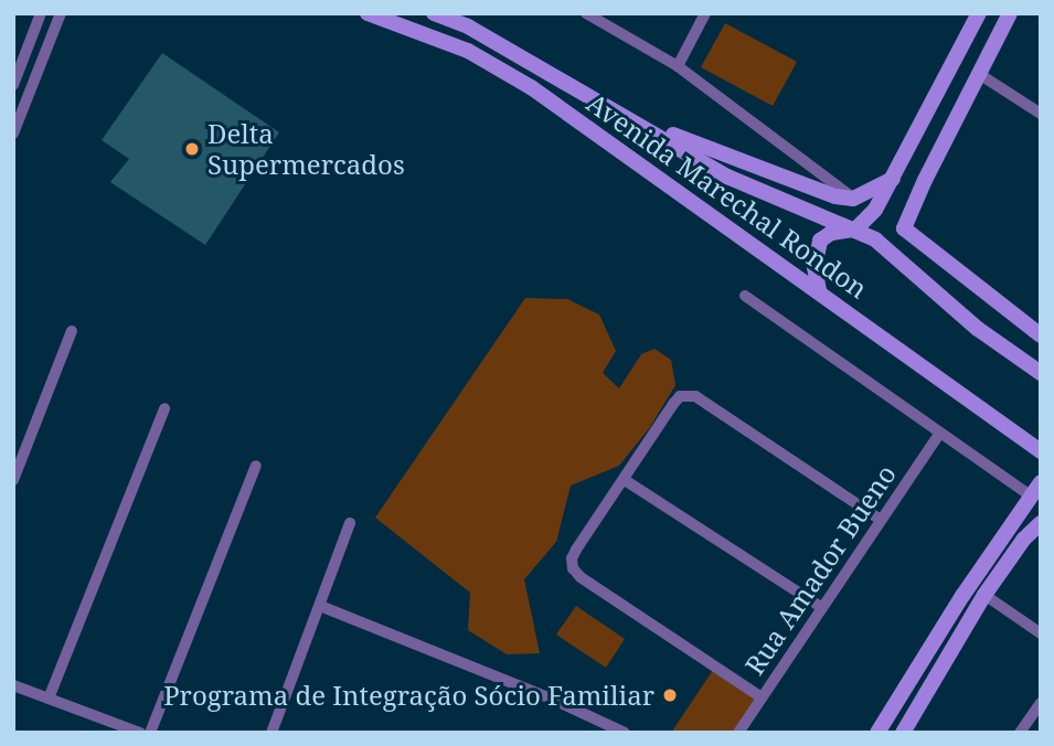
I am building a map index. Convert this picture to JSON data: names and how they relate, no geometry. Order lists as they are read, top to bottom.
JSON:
{
  "streets": {
    "main road": ["Avenida Marechal Rondon"],
    "street": ["Rua Amador Bueno"]
  },
  "places": ["Delta Supermercados", "Programa de Integração Sócio Familiar"]
}
